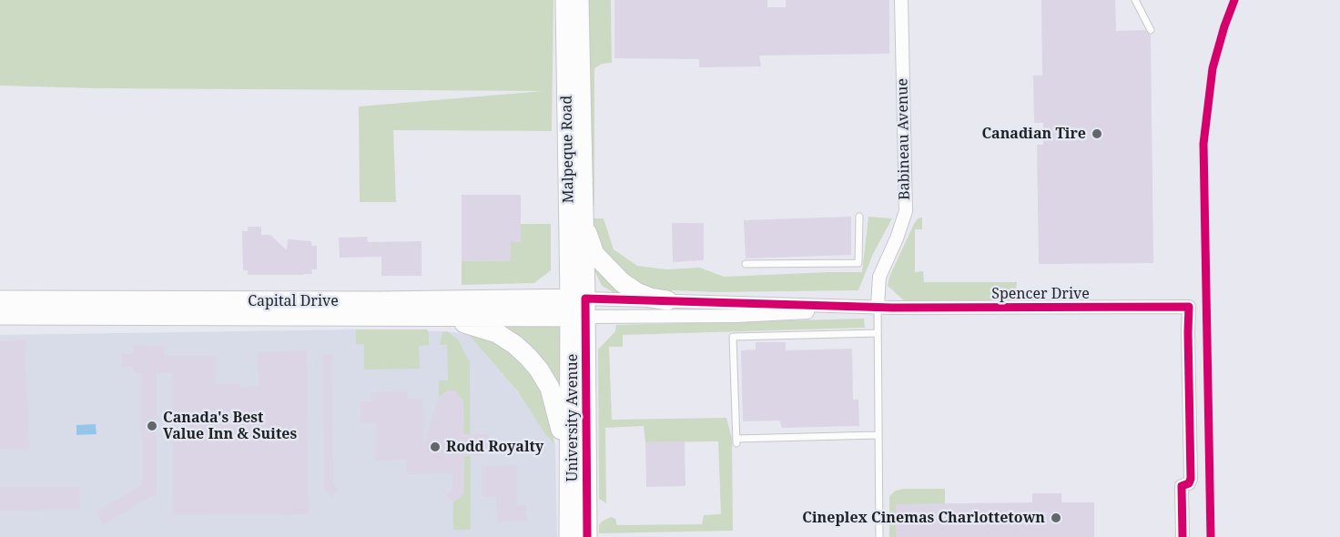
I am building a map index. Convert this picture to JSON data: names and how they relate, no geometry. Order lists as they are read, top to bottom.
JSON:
{
  "streets": {
    "main road": ["Malpeque Road", "Capital Drive", "University Avenue"],
    "street": ["Babineau Avenue", "Spencer Drive"]
  },
  "crossings": [
    ["Babineau Avenue", "Spencer Drive"],
    ["Malpeque Road", "Capital Drive"],
    ["Malpeque Road", "University Avenue"],
    ["Capital Drive", "University Avenue"]
  ],
  "places": [
    "Canadian Tire",
    "Canada's Best Value Inn & Suites",
    "Rodd Royalty",
    "Cineplex Cinemas Charlottetown"
  ]
}
